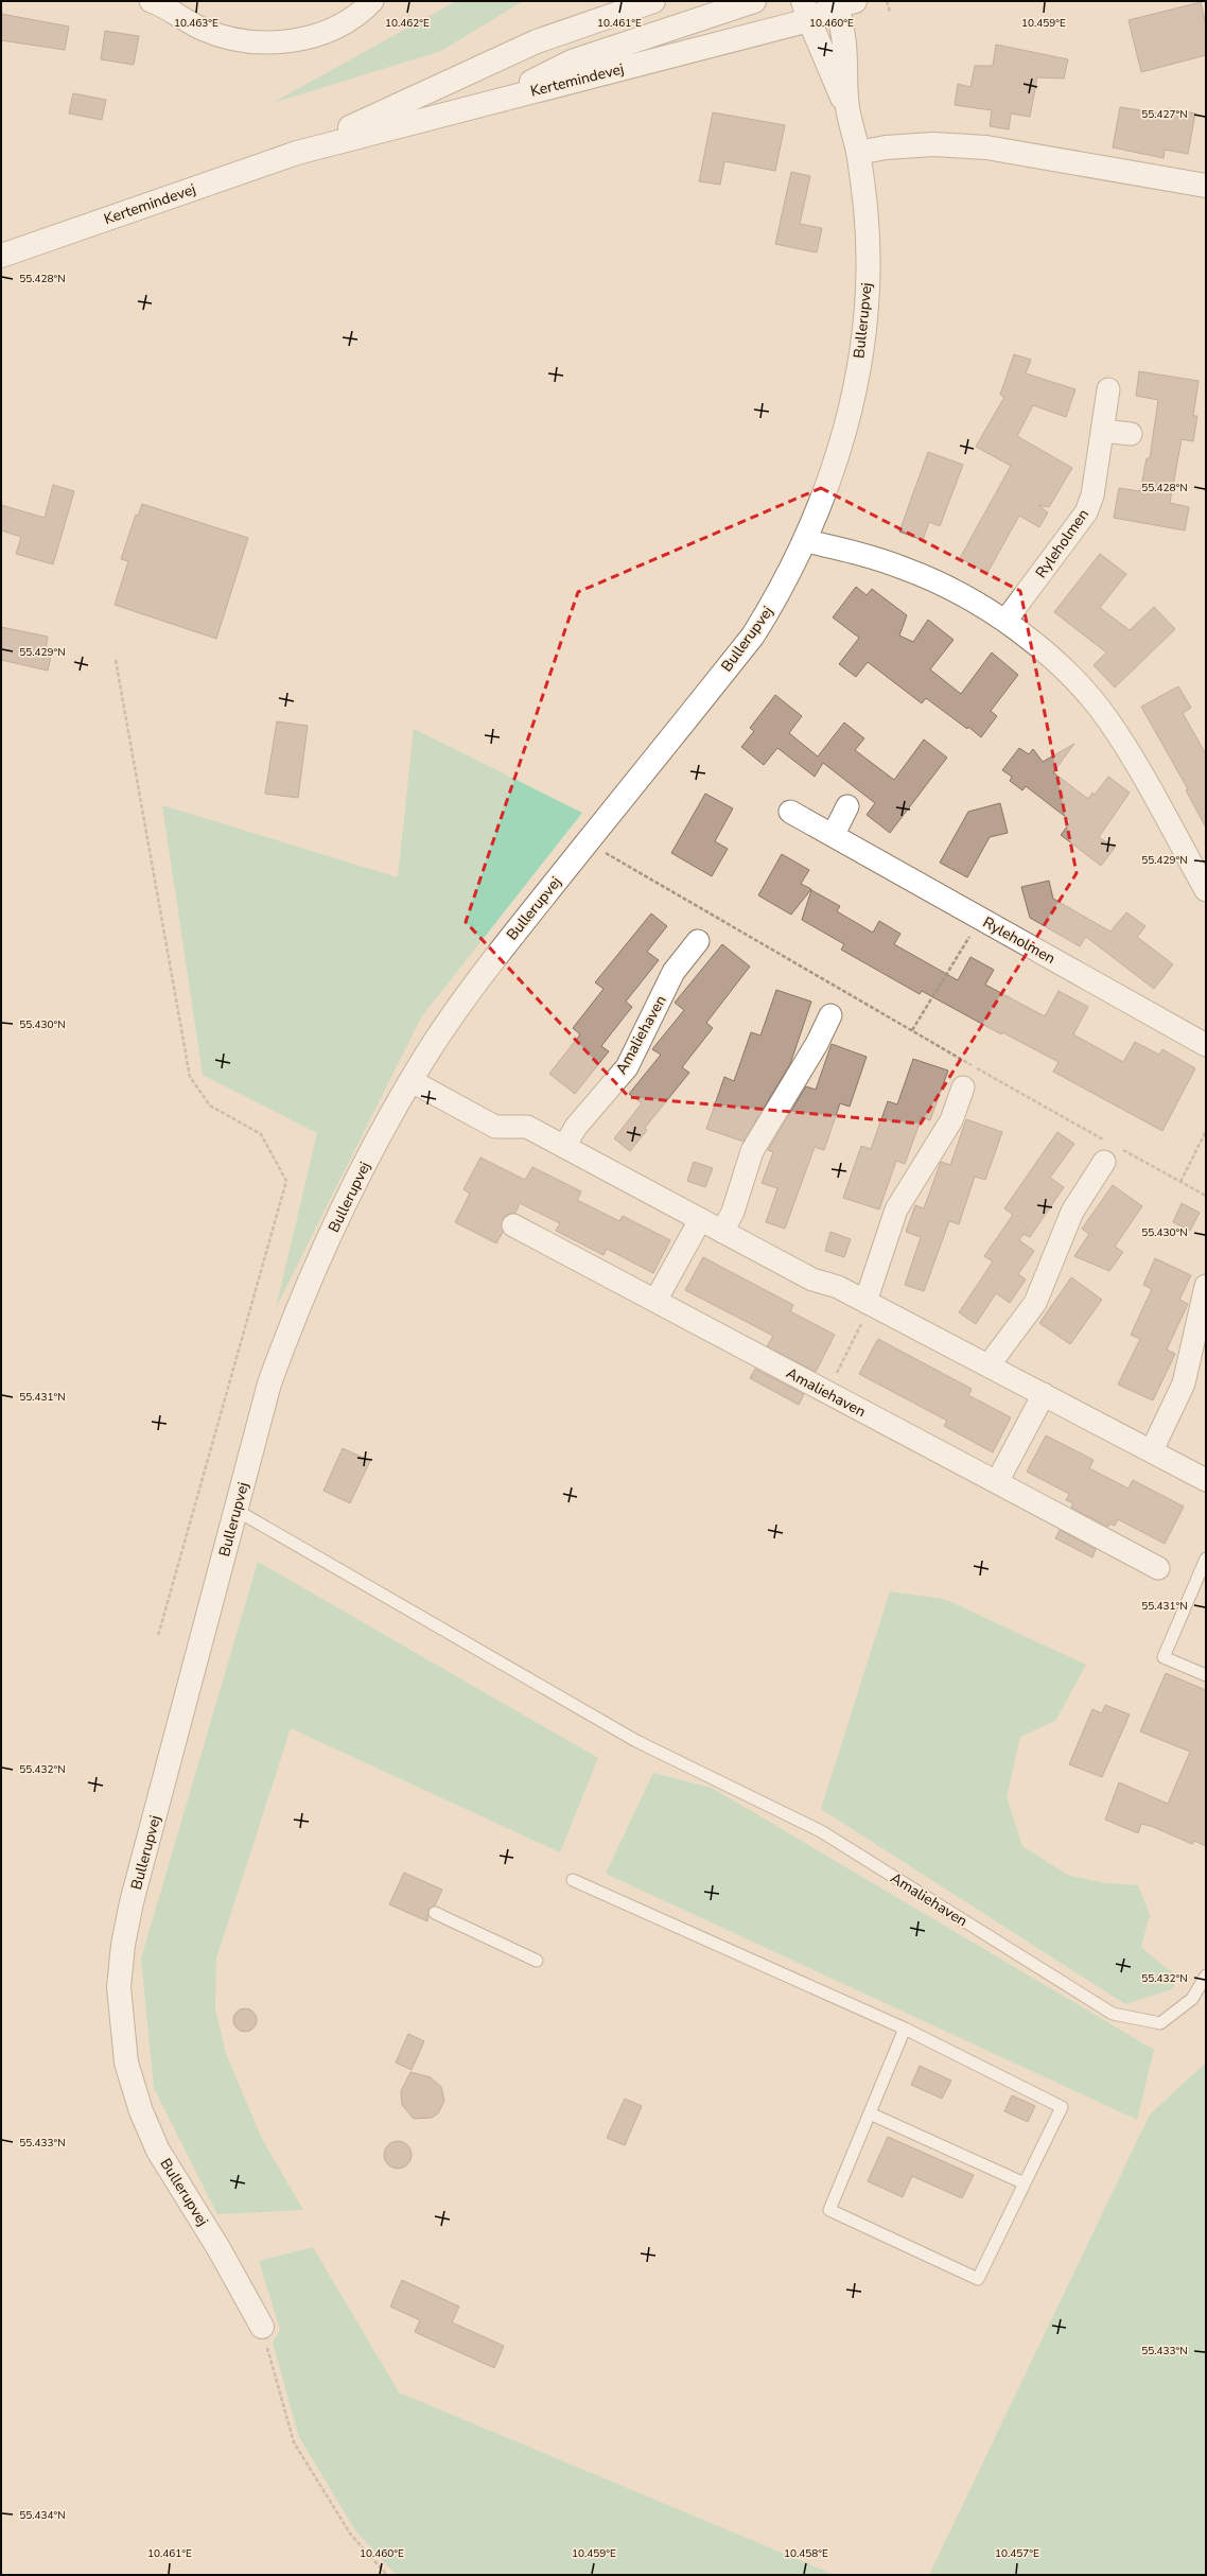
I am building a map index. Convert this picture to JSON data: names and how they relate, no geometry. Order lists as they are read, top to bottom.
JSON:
{
  "streets": {
    "street": [
      "Kertemindevej",
      "Bullerupvej",
      "Ryleholmen",
      "Amaliehaven"
    ]
  },
  "crossings": [
    ["Kertemindevej", "Bullerupvej"],
    ["Bullerupvej", "Amaliehaven"]
  ],
  "coordinates": [
    "10.462°E",
    "10.461°E",
    "10.460°E",
    "10.459°E",
    "10.463°E",
    "55.427°N",
    "55.428°N",
    "55.429°N",
    "55.430°N",
    "55.431°N",
    "55.432°N",
    "55.433°N",
    "55.434°N",
    "10.458°E",
    "10.457°E"
  ]
}
